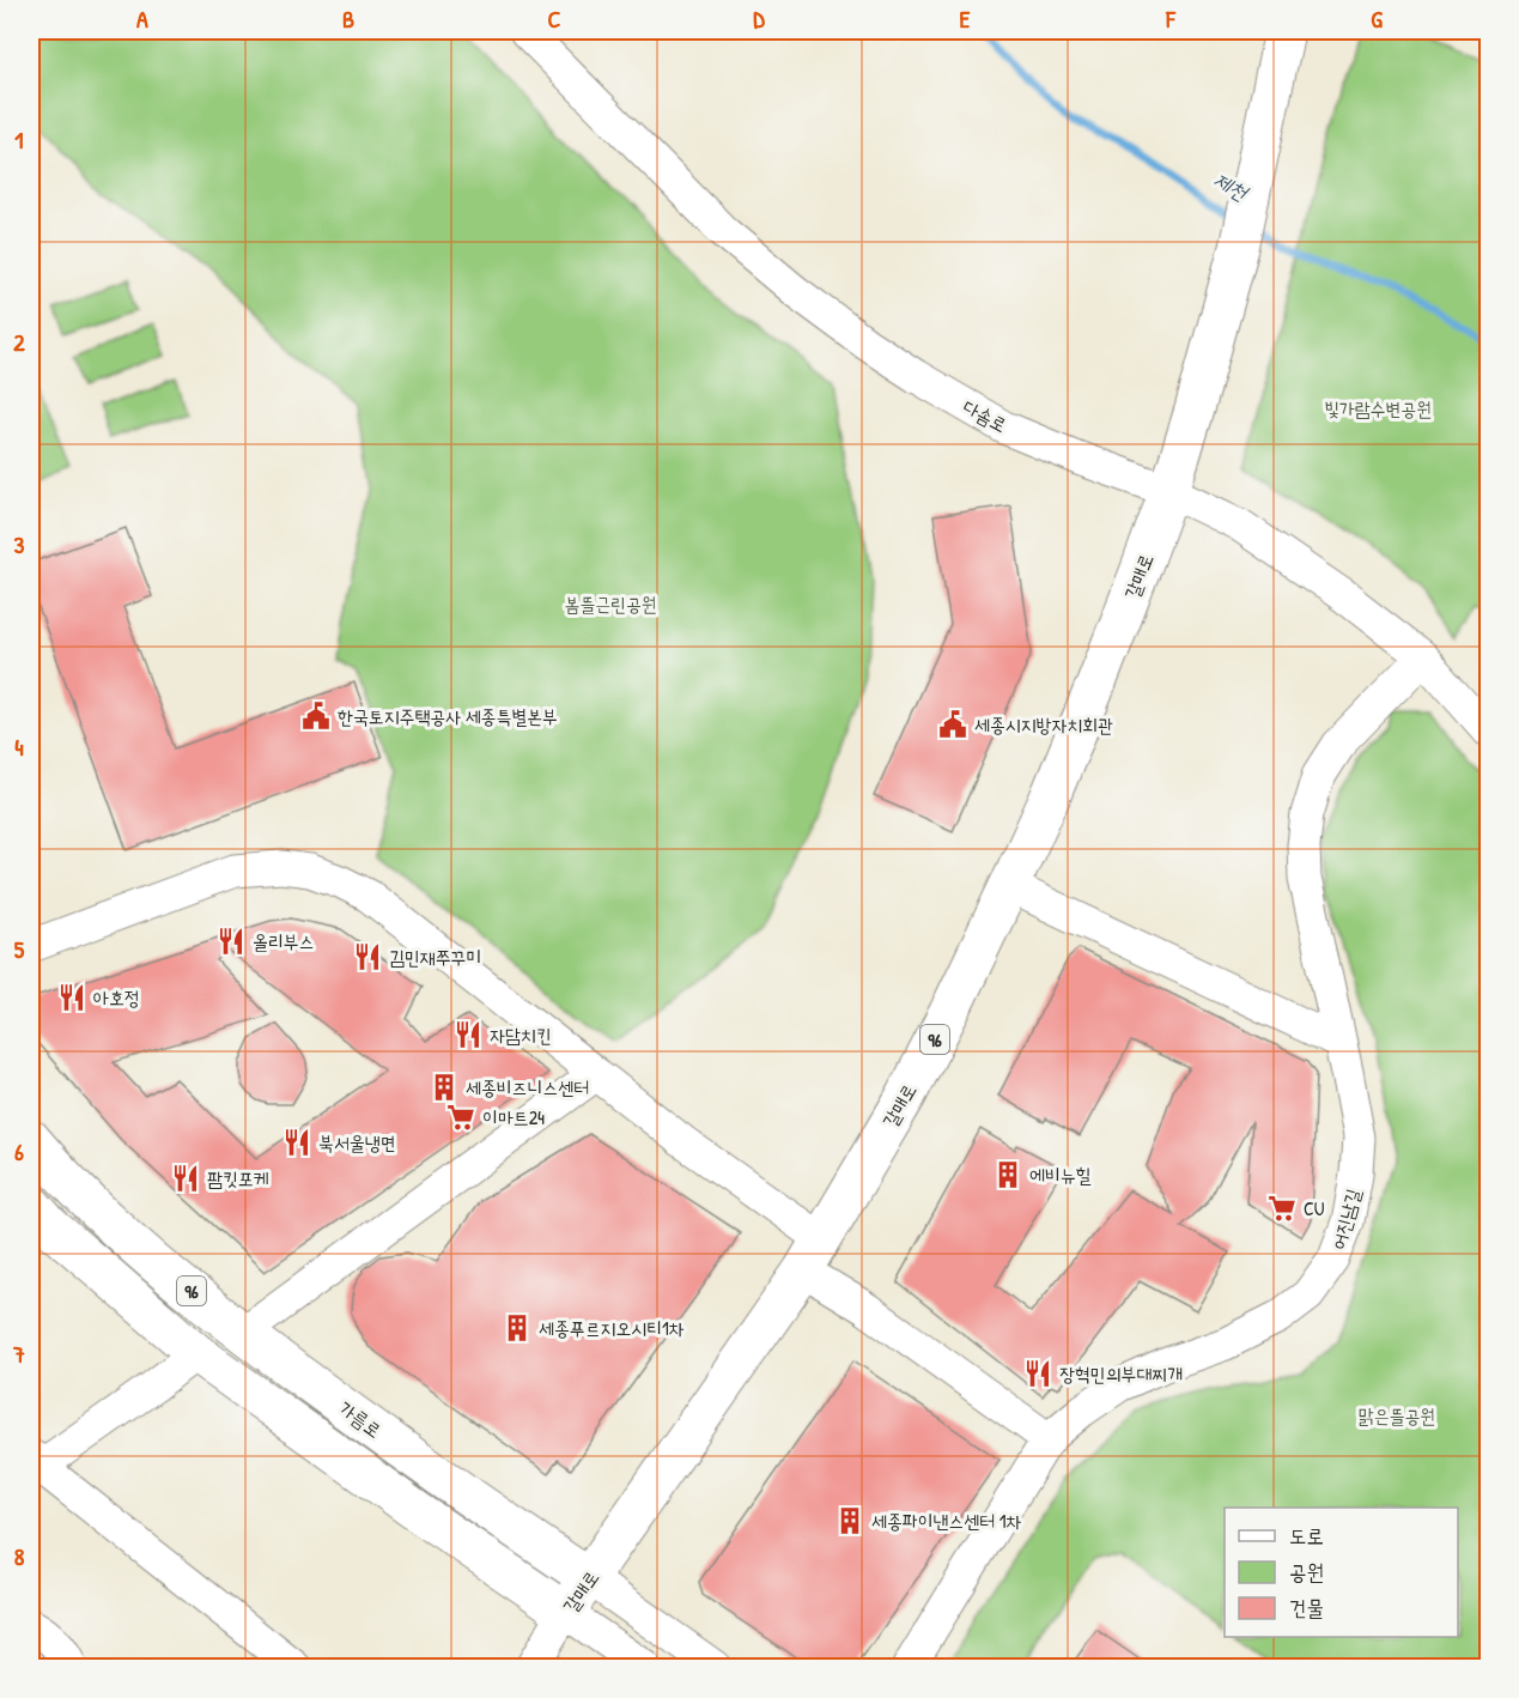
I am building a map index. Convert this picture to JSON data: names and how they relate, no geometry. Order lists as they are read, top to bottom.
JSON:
{
  "streets": {
    "main road": ["갈매로", "96", "가름로"],
    "street": ["다솜로", "어진남길"]
  },
  "crossings": [
    ["다솜로", "갈매로"],
    ["다솜로", "어진남길"],
    ["갈매로", "96"],
    ["갈매로", "가름로"]
  ],
  "water": ["제천"],
  "parks": ["빛가람수변공원", "봄뜰근린공원", "맑은뜰공원"],
  "places": {
    "public building": ["한국토지주택공사 세종특별본부", "세종시지방자치회관"],
    "restaurant": [
      "올리부스",
      "김민재쭈꾸미",
      "아호정",
      "자담치킨",
      "북서울냉면",
      "팜킷포케",
      "장혁민의부대찌개"
    ],
    "building": [
      "세종비즈니스센터",
      "에비뉴힐",
      "세종푸르지오시티1차",
      "세종파이낸스센터 1차"
    ],
    "supermarket": ["이마트24", "CU"]
  },
  "legend": ["도로", "공원", "건물"],
  "grid": {
    "columns": [
      "A",
      "B",
      "C",
      "D",
      "E",
      "F",
      "G"
    ],
    "rows": [
      "1",
      "2",
      "3",
      "4",
      "5",
      "6",
      "7",
      "8"
    ]
  }
}
